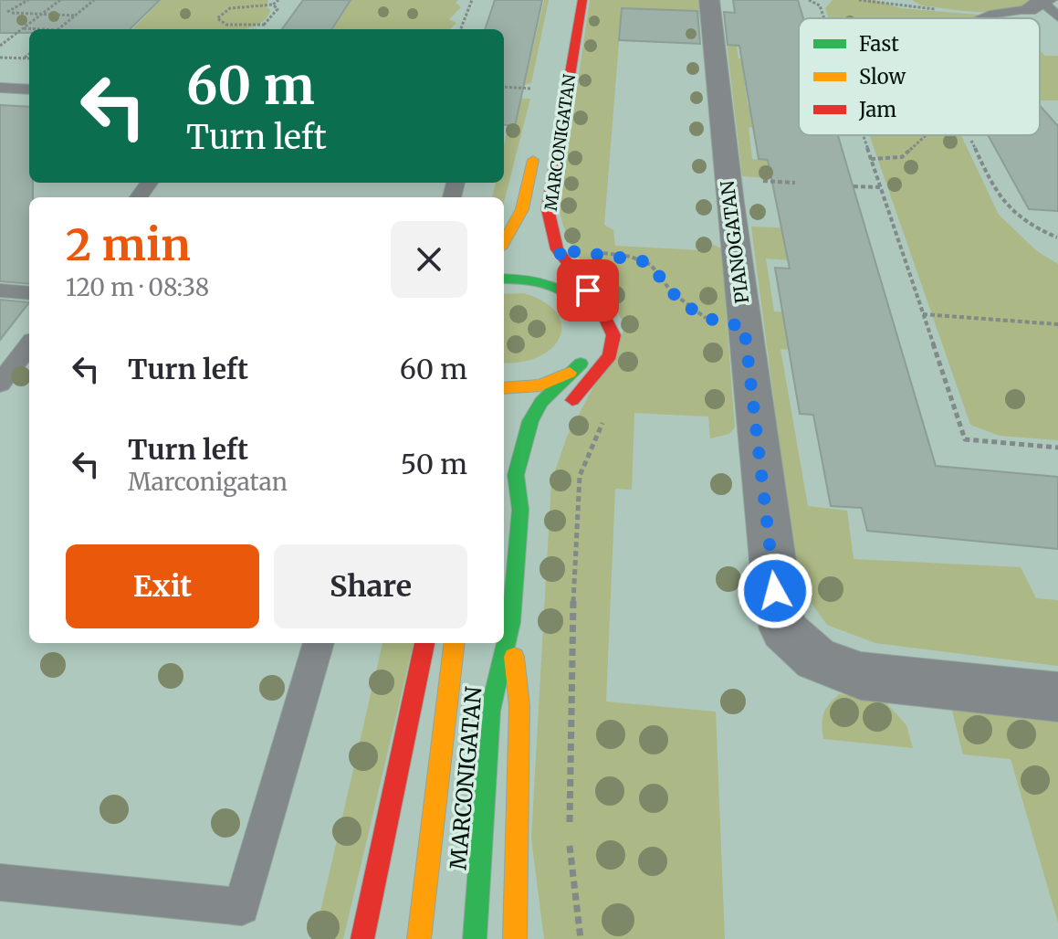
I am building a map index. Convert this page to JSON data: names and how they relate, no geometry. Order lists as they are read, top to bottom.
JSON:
{
  "streets": {
    "street": ["MARCONIGATAN", "PIANOGATAN"]
  },
  "legend": ["Fast", "Slow", "Jam"],
  "page": {
    "turn": ["60 m", "Turn left"],
    "heading": ["2 min", "120 m · 08:38"],
    "list": [
      {
        "name": "Turn left",
        "value": "60 m"
      },
      {
        "name": "Turn left",
        "note": "Marconigatan",
        "value": "50 m"
      }
    ],
    "buttons": ["Exit", "Share"]
  }
}
